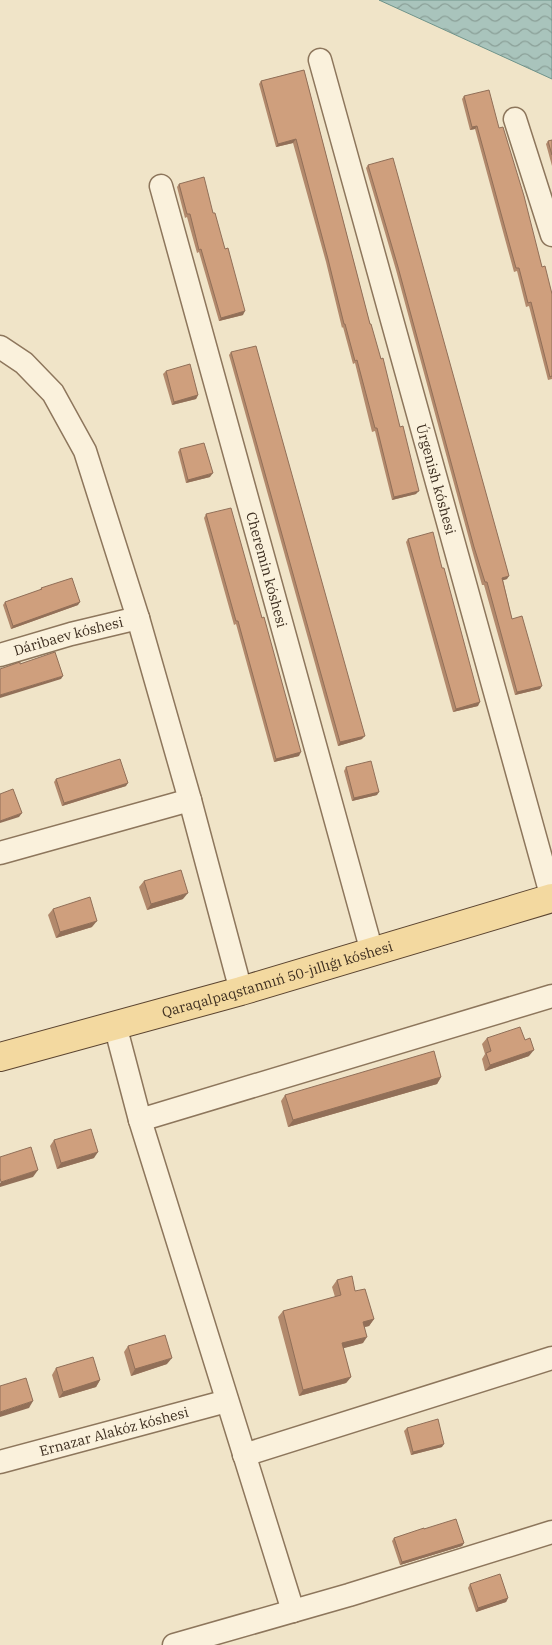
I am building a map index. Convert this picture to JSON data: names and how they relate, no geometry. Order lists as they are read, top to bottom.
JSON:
{
  "streets": {
    "main road": ["Qaraqalpaqstannıń 50-jıllıǵı kóshesi"],
    "street": [
      "Úrgenish kóshesi",
      "Cheremin kóshesi",
      "Dáribaev kóshesi",
      "Ernazar Alakóz kóshesi"
    ]
  },
  "crossings": [
    ["Úrgenish kóshesi", "Qaraqalpaqstannıń 50-jıllıǵı kóshesi"],
    ["Cheremin kóshesi", "Qaraqalpaqstannıń 50-jıllıǵı kóshesi"]
  ]
}
